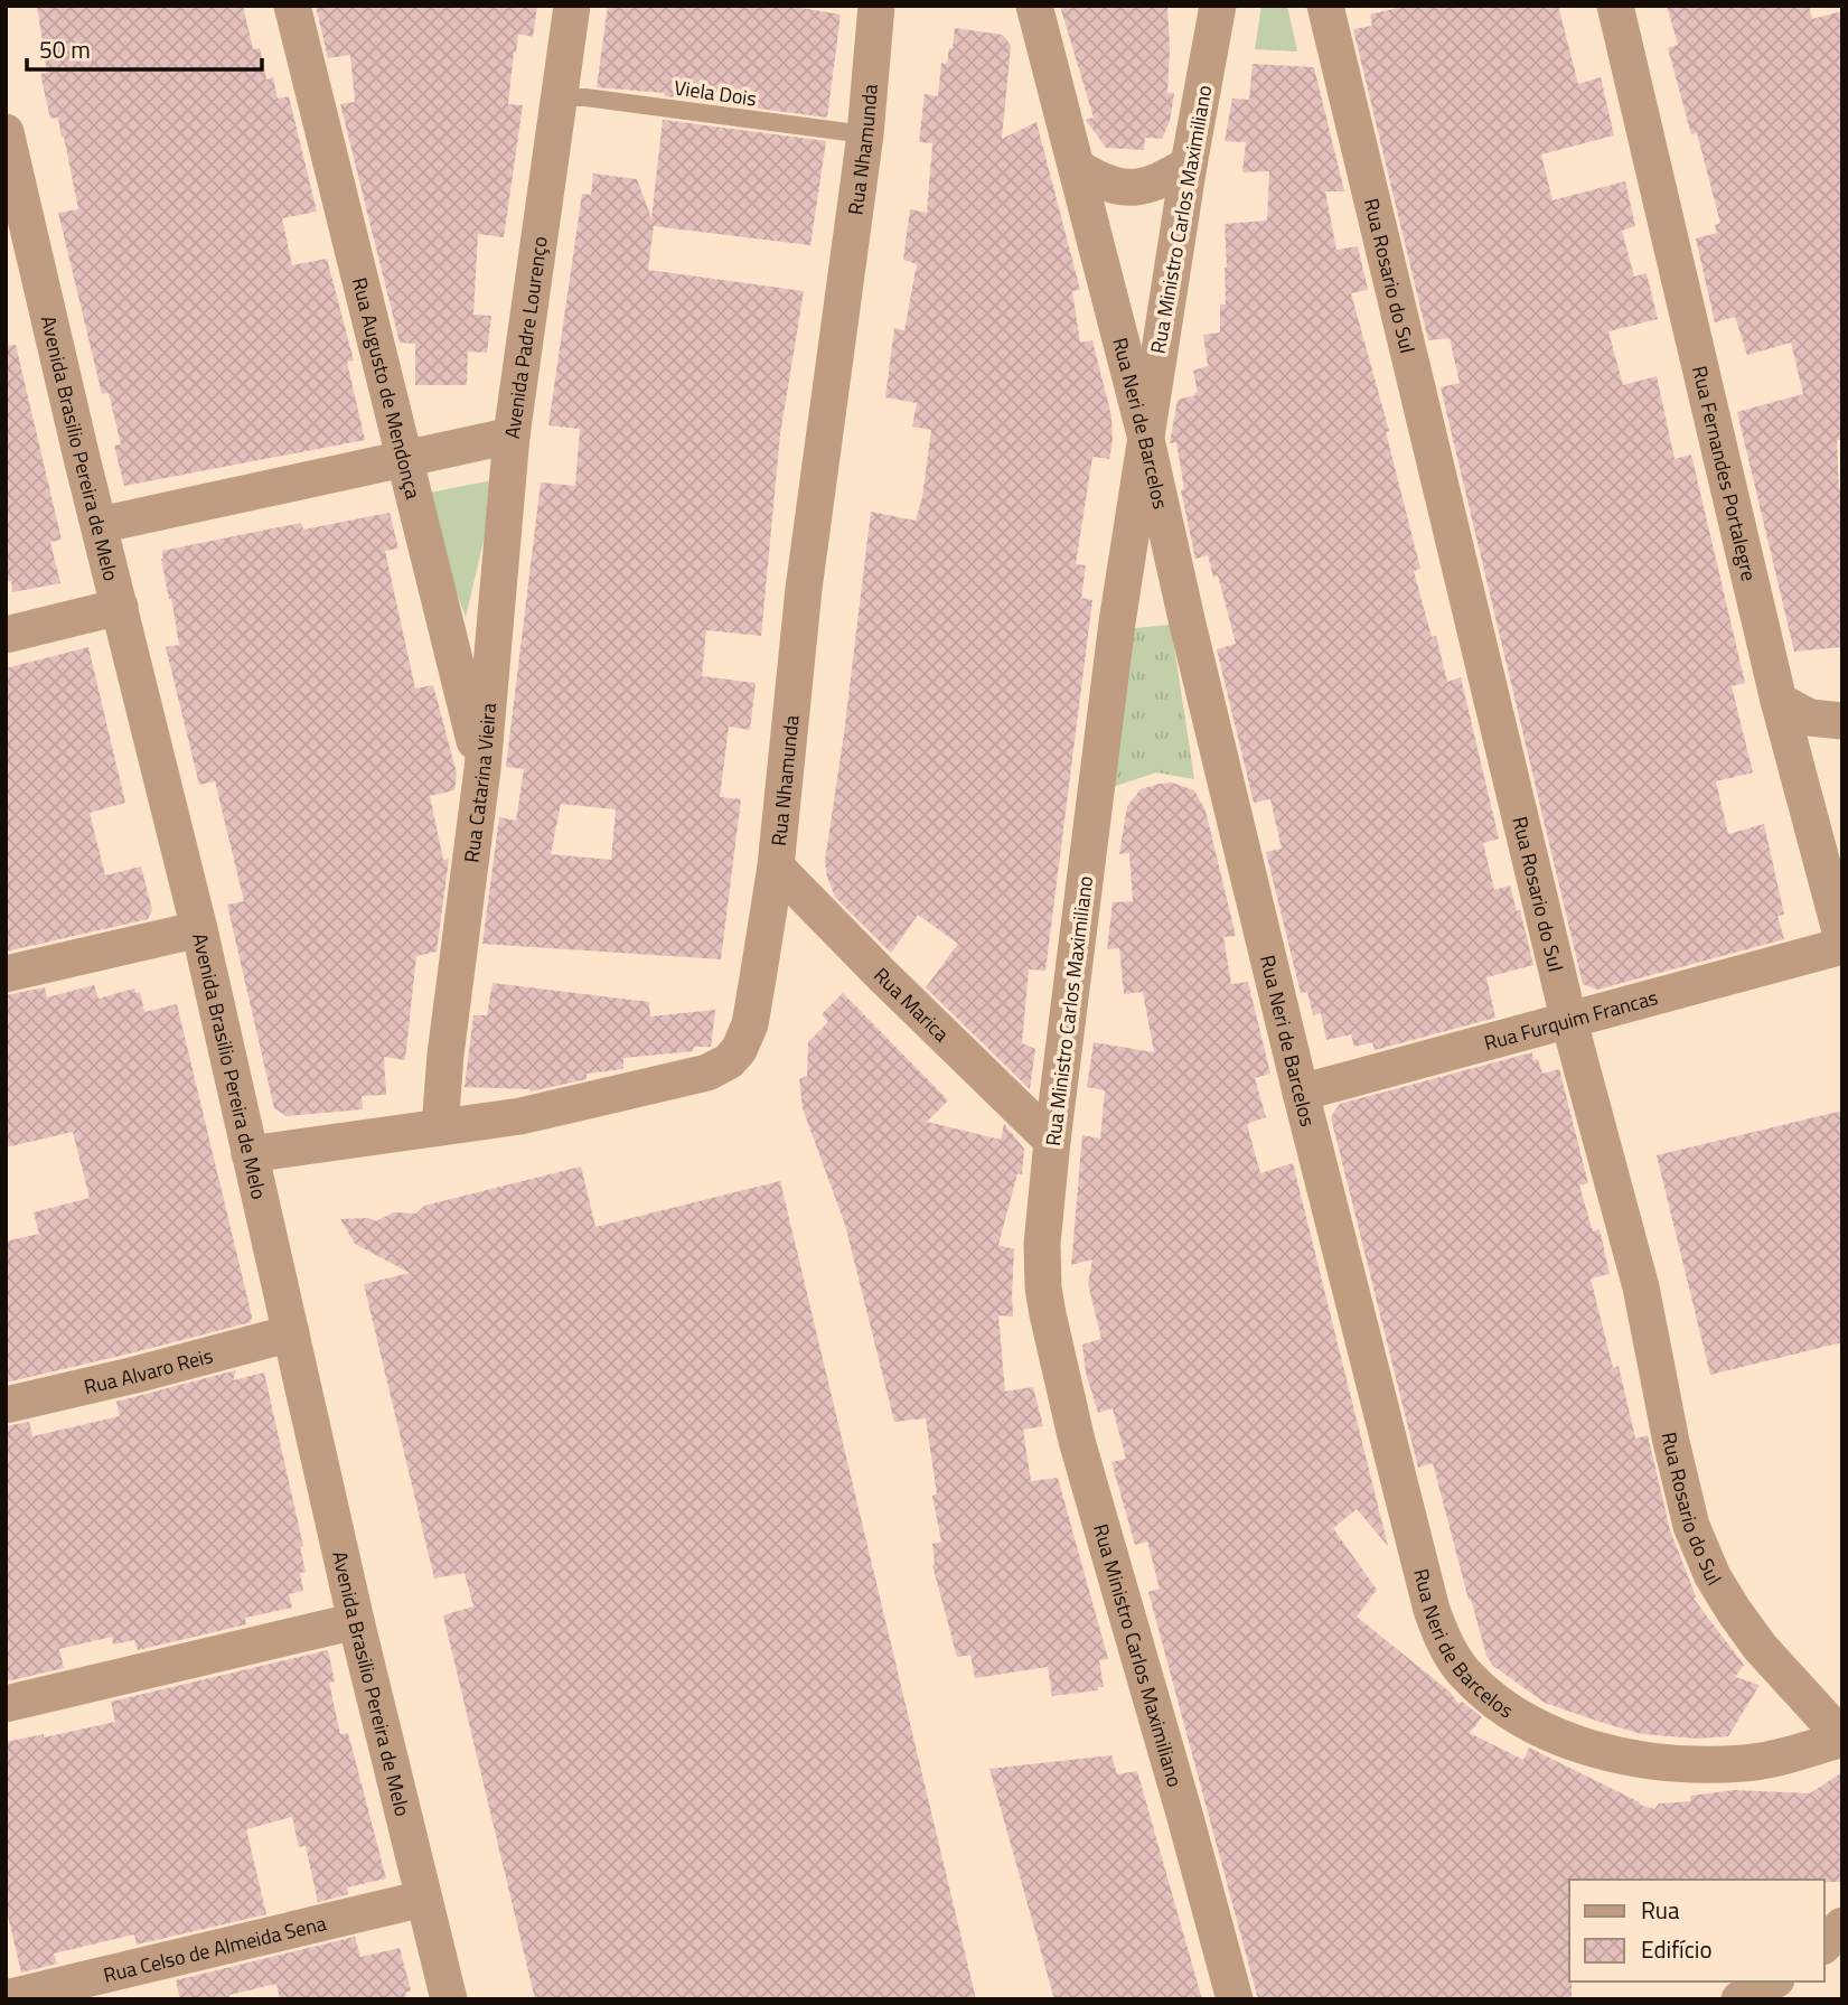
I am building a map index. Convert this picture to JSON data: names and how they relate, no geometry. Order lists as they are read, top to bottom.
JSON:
{
  "streets": {
    "street": [
      "Rua Nhamunda",
      "Rua Ministro Carlos Maximiliano",
      "Rua Rosario do Sul",
      "Avenida Padre Lourenço",
      "Rua Augusto de Mendonça",
      "Rua Neri de Barcelos",
      "Avenida Brasilio Pereira de Melo",
      "Rua Fernandes Portalegre",
      "Rua Catarina Vieira",
      "Rua Marica",
      "Rua Furquim Francas",
      "Rua Alvaro Reis",
      "Rua Celso de Almeida Sena"
    ],
    "lane": ["Viela Dois"]
  },
  "crossings": [
    ["Viela Dois", "Rua Nhamunda"],
    ["Viela Dois", "Avenida Padre Lourenço"],
    ["Rua Nhamunda", "Avenida Brasilio Pereira de Melo"],
    ["Rua Nhamunda", "Rua Catarina Vieira"],
    ["Rua Nhamunda", "Rua Marica"],
    ["Rua Ministro Carlos Maximiliano", "Rua Neri de Barcelos"],
    ["Rua Ministro Carlos Maximiliano", "Rua Marica"],
    ["Rua Rosario do Sul", "Rua Neri de Barcelos"],
    ["Rua Rosario do Sul", "Rua Furquim Francas"],
    ["Avenida Padre Lourenço", "Rua Augusto de Mendonça"],
    ["Avenida Padre Lourenço", "Avenida Brasilio Pereira de Melo"],
    ["Avenida Padre Lourenço", "Rua Catarina Vieira"],
    ["Rua Augusto de Mendonça", "Rua Catarina Vieira"],
    ["Rua Neri de Barcelos", "Rua Furquim Francas"],
    ["Avenida Brasilio Pereira de Melo", "Rua Alvaro Reis"],
    ["Avenida Brasilio Pereira de Melo", "Rua Celso de Almeida Sena"],
    ["Rua Fernandes Portalegre", "Rua Furquim Francas"]
  ],
  "legend": ["Rua", "Edifício"],
  "scale_bar": "50 m"
}
